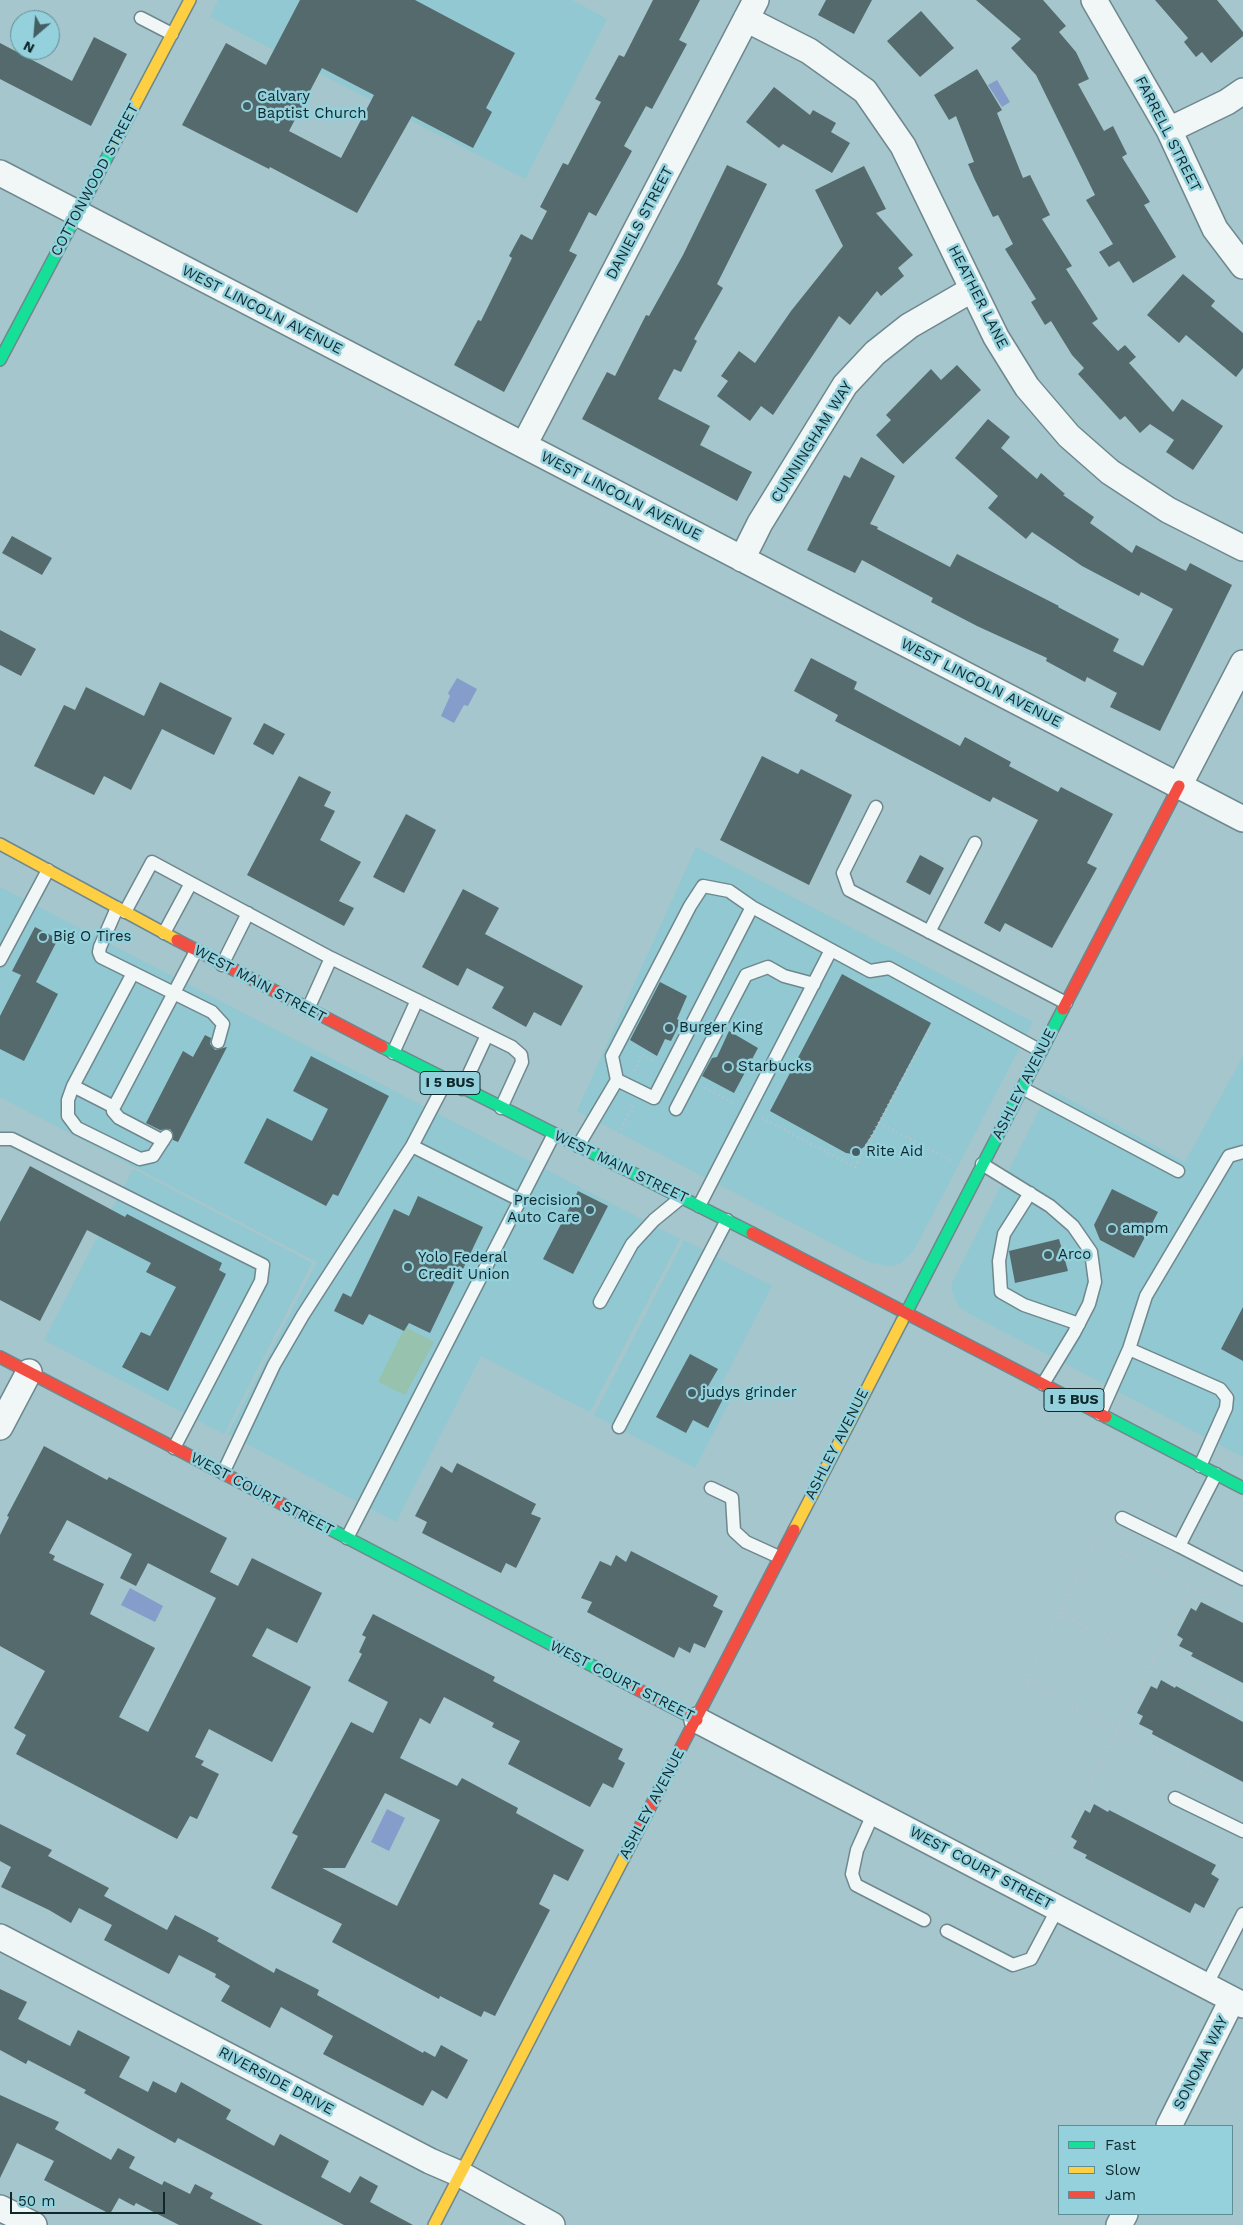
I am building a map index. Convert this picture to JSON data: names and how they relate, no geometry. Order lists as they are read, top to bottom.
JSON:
{
  "streets": {
    "street": [
      "FARRELL STREET",
      "COTTONWOOD STREET",
      "DANIELS STREET",
      "HEATHER LANE",
      "WEST LINCOLN AVENUE",
      "CUNNINGHAM WAY",
      "WEST MAIN STREET",
      "I 5 BUS",
      "ASHLEY AVENUE",
      "WEST COURT STREET",
      "SONOMA WAY",
      "RIVERSIDE DRIVE"
    ]
  },
  "crossings": [
    ["COTTONWOOD STREET", "WEST LINCOLN AVENUE"],
    ["DANIELS STREET", "HEATHER LANE"],
    ["DANIELS STREET", "WEST LINCOLN AVENUE"],
    ["HEATHER LANE", "CUNNINGHAM WAY"],
    ["WEST LINCOLN AVENUE", "CUNNINGHAM WAY"],
    ["WEST LINCOLN AVENUE", "ASHLEY AVENUE"],
    ["WEST MAIN STREET", "ASHLEY AVENUE"],
    ["ASHLEY AVENUE", "WEST COURT STREET"],
    ["ASHLEY AVENUE", "RIVERSIDE DRIVE"],
    ["WEST COURT STREET", "SONOMA WAY"]
  ],
  "places": [
    "Calvary Baptist Church",
    "Big O Tires",
    "Burger King",
    "Starbucks",
    "Rite Aid",
    "Precision Auto Care",
    "ampm",
    "Arco",
    "Yolo Federal Credit Union",
    "judys grinder"
  ],
  "legend": ["Fast", "Slow", "Jam"],
  "scale_bar": "50 m",
  "north": "bottom left"
}
